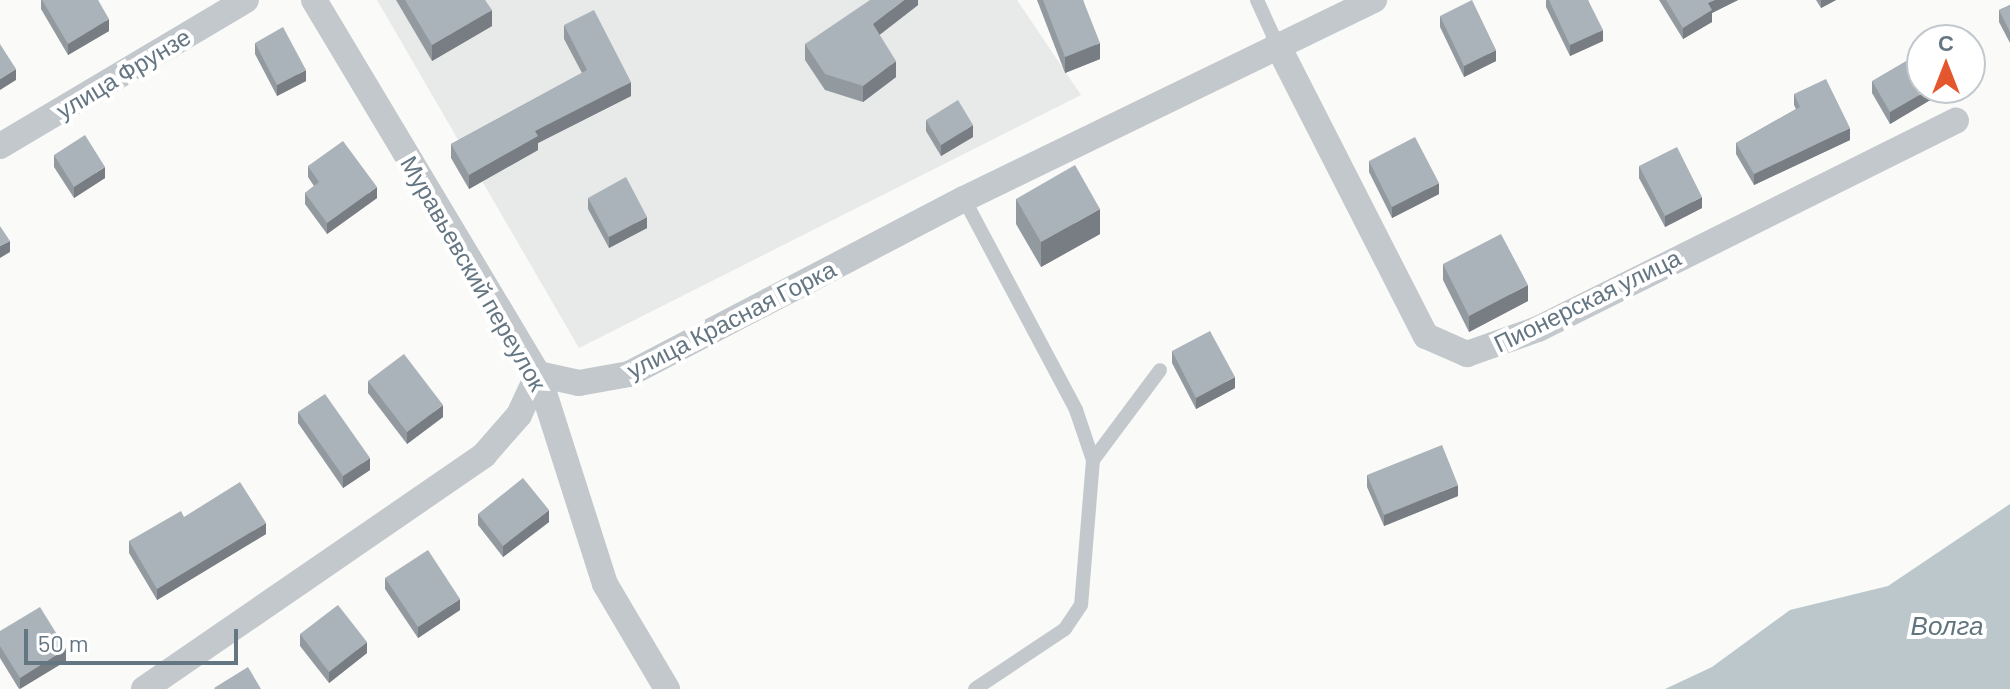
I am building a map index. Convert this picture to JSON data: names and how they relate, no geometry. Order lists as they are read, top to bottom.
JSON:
{
  "streets": {
    "street": [
      "улица Фрунзе",
      "Муравьевский переулок",
      "Пионерская улица",
      "улица Красная Горка"
    ]
  },
  "crossings": [
    ["Муравьевский переулок", "улица Красная Горка"],
    ["Пионерская улица", "улица Красная Горка"]
  ],
  "water": ["Волга"],
  "scale_bar": "50 m",
  "north": "top"
}
